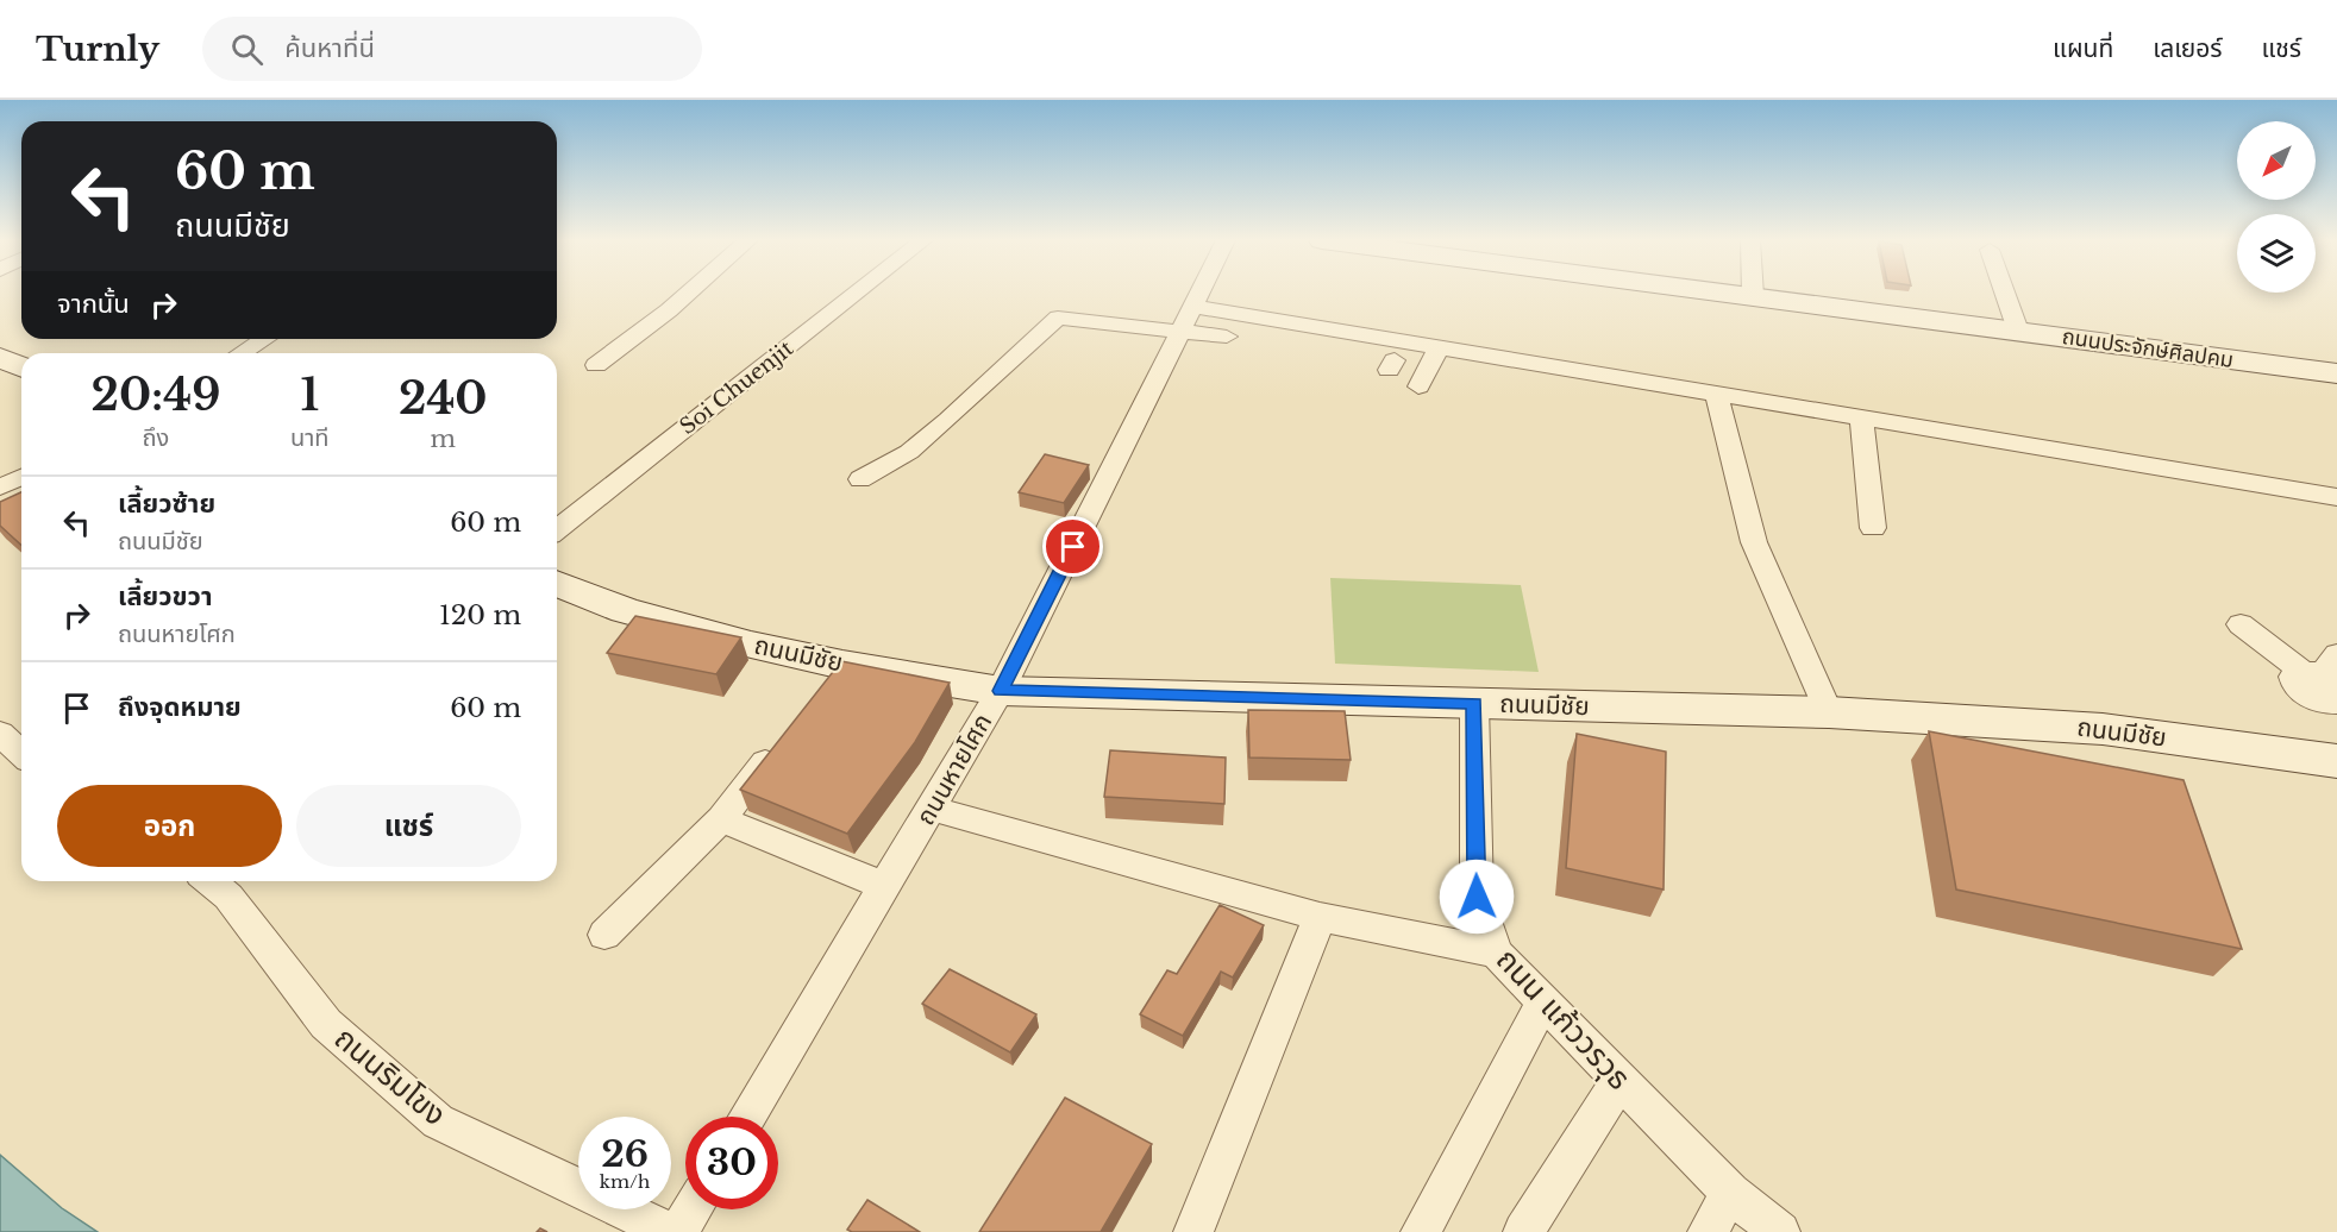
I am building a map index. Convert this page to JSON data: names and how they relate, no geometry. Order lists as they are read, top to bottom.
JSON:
{
  "streets": {
    "street": [
      "ถนนประจักษ์ศิลปคม",
      "Soi Chuenjit",
      "ถนนมีชัย",
      "ถนนหายโศก",
      "ถนน แก้ววรวุธ",
      "ถนนริมโขง"
    ]
  },
  "crossings": [
    ["ถนนมีชัย", "ถนนหายโศก"],
    ["ถนนมีชัย", "ถนน แก้ววรวุธ"]
  ],
  "north": "bottom left",
  "page": {
    "header": "Turnly",
    "search": "ค้นหาที่นี่",
    "nav": ["แผนที่", "เลเยอร์", "แชร์"],
    "turn": ["60 m", "ถนนมีชัย"],
    "then": "จากนั้น",
    "eta": [
      "20:49",
      "ถึง",
      "1",
      "นาที",
      "240",
      "m"
    ],
    "list": [
      {
        "name": "เลี้ยวซ้าย",
        "note": "ถนนมีชัย",
        "value": "60 m"
      },
      {
        "name": "เลี้ยวขวา",
        "note": "ถนนหายโศก",
        "value": "120 m"
      },
      {
        "name": "ถึงจุดหมาย",
        "value": "60 m"
      }
    ],
    "buttons": ["ออก", "แชร์"],
    "speed": "26 km/h",
    "limit": "30"
  }
}
